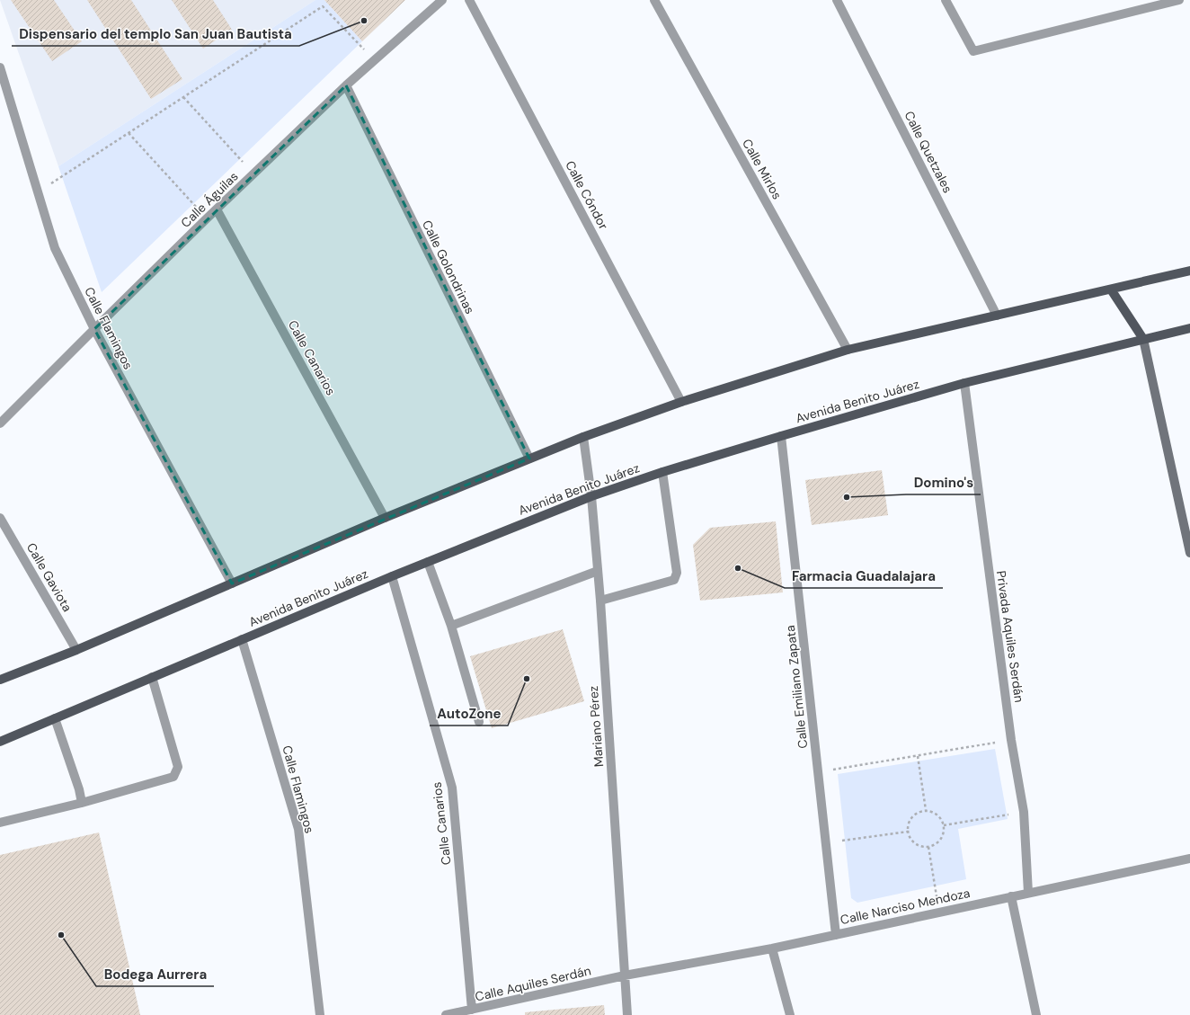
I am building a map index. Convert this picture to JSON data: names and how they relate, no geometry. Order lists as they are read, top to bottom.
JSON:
{
  "streets": {
    "main road": ["Avenida Benito Juárez"],
    "street": [
      "Calle Quetzales",
      "Calle Mirlos",
      "Calle Cóndor",
      "Calle Águilas",
      "Calle Golondrinas",
      "Calle Flamingos",
      "Calle Canarios",
      "Calle Gaviota",
      "Privada Aquiles Serdán",
      "Calle Emiliano Zapata",
      "Mariano Pérez",
      "Calle Narciso Mendoza",
      "Calle Aquiles Serdán"
    ]
  },
  "crossings": [
    ["Calle Águilas", "Calle Golondrinas"],
    ["Calle Águilas", "Calle Flamingos"],
    ["Calle Águilas", "Calle Canarios"],
    ["Calle Flamingos", "Avenida Benito Juárez"],
    ["Calle Canarios", "Avenida Benito Juárez"],
    ["Calle Canarios", "Calle Aquiles Serdán"],
    ["Avenida Benito Juárez", "Privada Aquiles Serdán"],
    ["Avenida Benito Juárez", "Calle Emiliano Zapata"],
    ["Avenida Benito Juárez", "Mariano Pérez"],
    ["Privada Aquiles Serdán", "Calle Narciso Mendoza"],
    ["Calle Emiliano Zapata", "Calle Narciso Mendoza"],
    ["Mariano Pérez", "Calle Narciso Mendoza"],
    ["Mariano Pérez", "Calle Aquiles Serdán"],
    ["Calle Narciso Mendoza", "Calle Aquiles Serdán"]
  ],
  "places": [
    "Dispensario del templo San Juan Bautista",
    "Domino's",
    "Farmacia Guadalajara",
    "AutoZone",
    "Bodega Aurrera"
  ]
}
